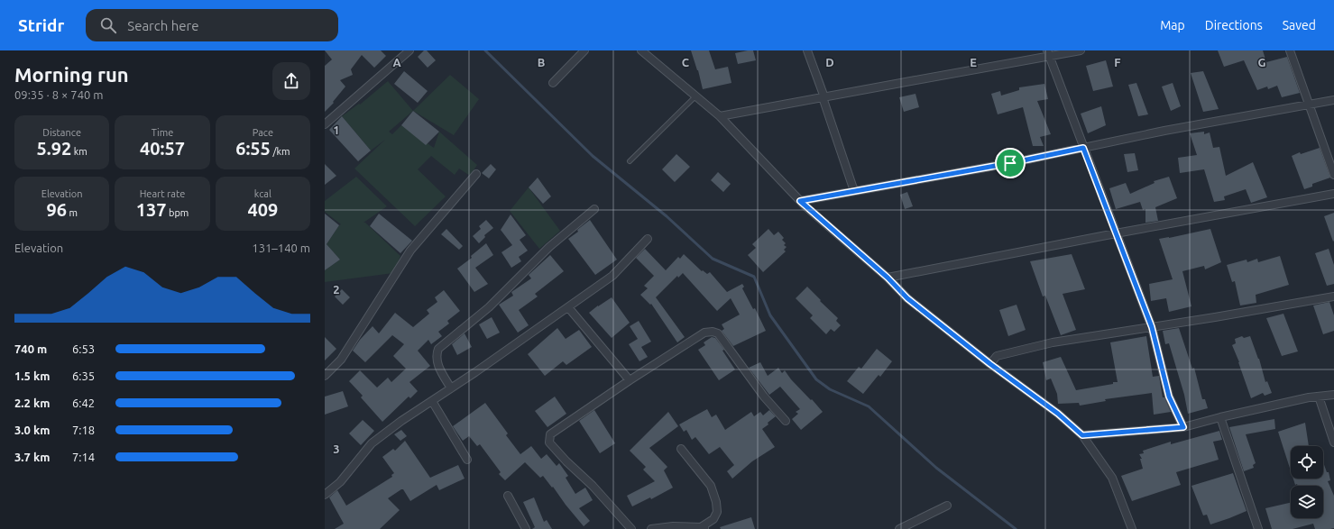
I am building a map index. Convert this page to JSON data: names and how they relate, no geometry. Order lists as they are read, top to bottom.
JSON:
{
  "page": {
    "header": "Stridr",
    "search": "Search here",
    "nav": ["Map", "Directions", "Saved"],
    "heading": ["Morning run", "09:35 · 8 × 740 m"],
    "stats": [
      ["Distance", "5.92 km"],
      ["Time", "40:57"],
      ["Pace", "6:55 /km"],
      ["Elevation", "96 m"],
      ["Heart rate", "137 bpm"],
      ["kcal", "409"]
    ],
    "chart": ["Elevation", "131–140 m"],
    "list": [
      {
        "name": "740 m",
        "note": "6:53"
      },
      {
        "name": "1.5 km",
        "note": "6:35"
      },
      {
        "name": "2.2 km",
        "note": "6:42"
      },
      {
        "name": "3.0 km",
        "note": "7:18"
      },
      {
        "name": "3.7 km",
        "note": "7:14"
      }
    ]
  },
  "grid": {
    "columns": [
      "A",
      "B",
      "C",
      "D",
      "E",
      "F",
      "G"
    ],
    "rows": ["1", "2", "3"]
  }
}
